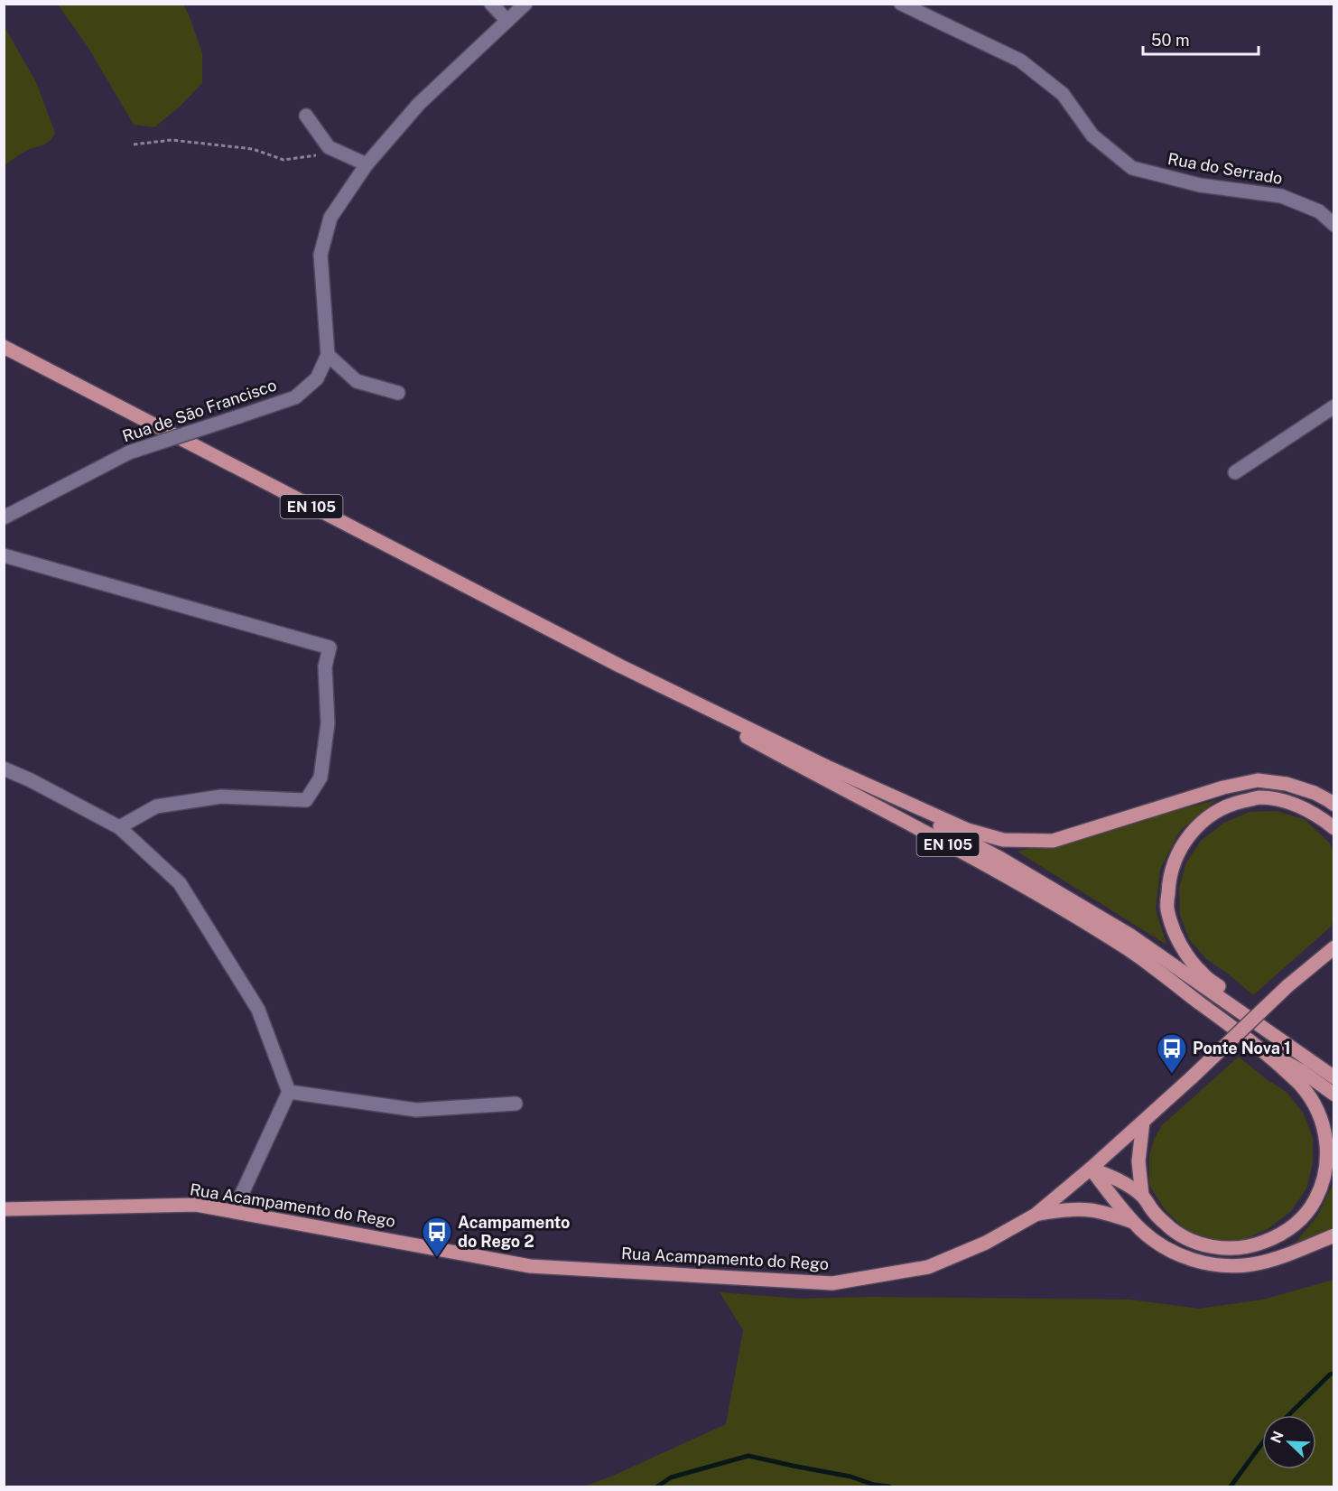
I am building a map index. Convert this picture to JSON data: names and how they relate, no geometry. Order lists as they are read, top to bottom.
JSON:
{
  "streets": {
    "main road": ["EN 105", "Rua Acampamento do Rego"],
    "street": ["Rua do Serrado", "Rua de São Francisco"]
  },
  "places": {
    "bus stop": ["Ponte Nova 1", "Acampamento do Rego 2"]
  },
  "scale_bar": "50 m",
  "north": "top left"
}
